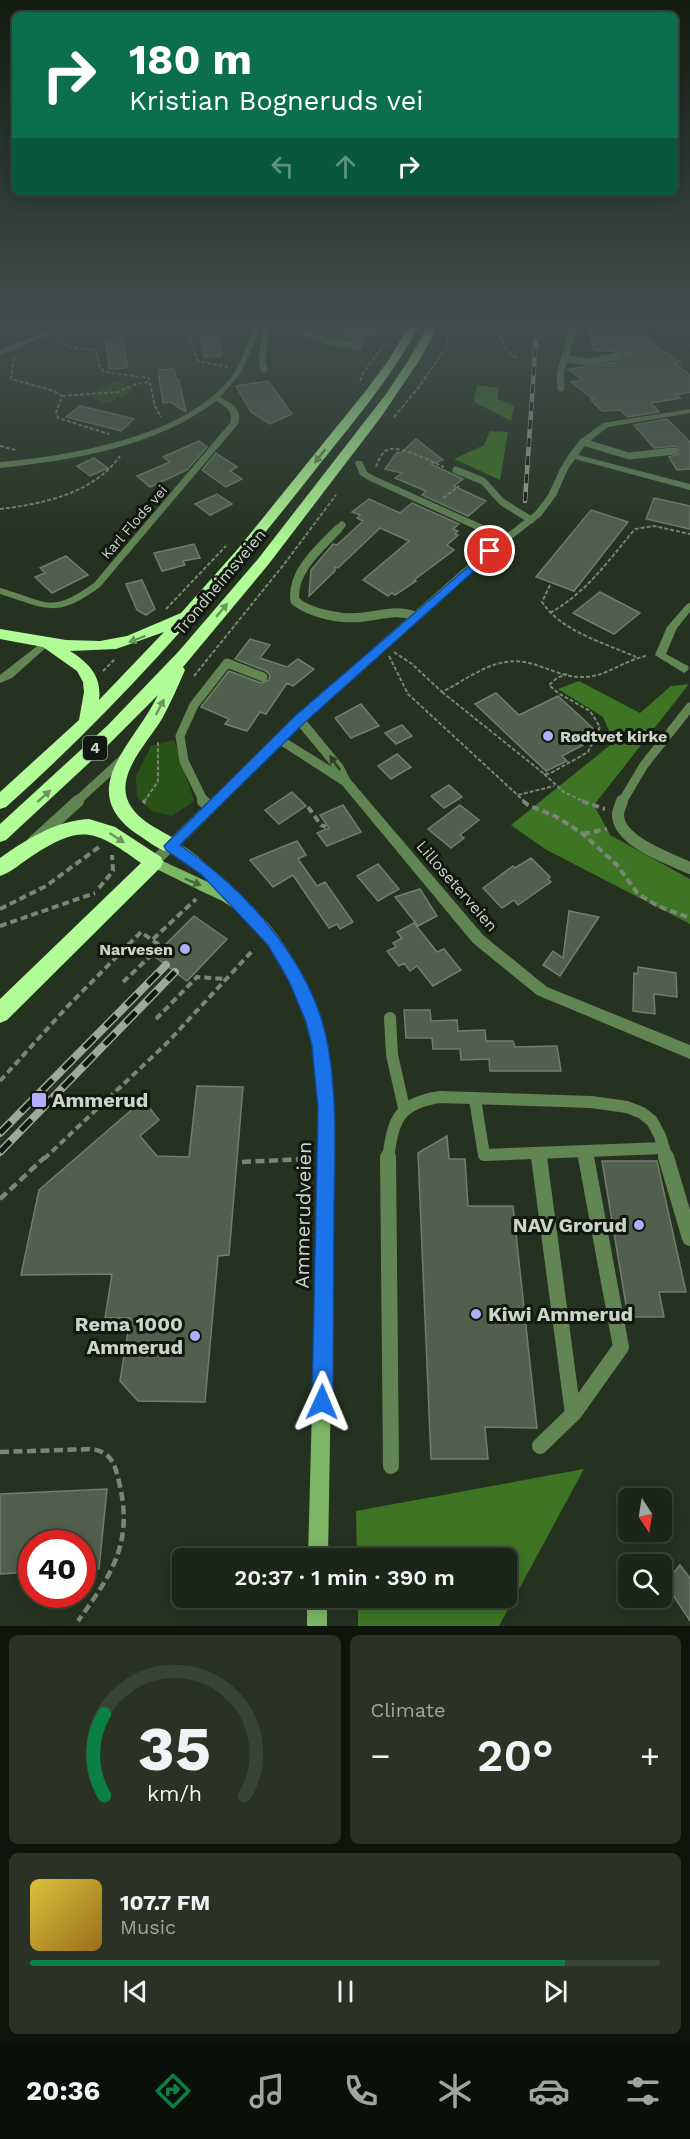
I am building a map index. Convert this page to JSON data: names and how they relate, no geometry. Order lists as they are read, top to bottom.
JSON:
{
  "streets": {
    "highway": ["Trondheimsveien", "4"],
    "street": ["Karl Flods vei", "Lilloseterveien", "Ammerudveien"]
  },
  "places": {
    "other": [
      "Rødtvet kirke",
      "Narvesen",
      "NAV Grorud",
      "Kiwi Ammerud",
      "Rema 1000 Ammerud"
    ],
    "transit": ["Ammerud"]
  },
  "north": "bottom",
  "page": {
    "turn": ["180 m", "Kristian Bogneruds vei"],
    "limit": "40",
    "trip": "20:37 · 1 min · 390 m",
    "tile": "Climate",
    "heat": ["−", "20°", "+"],
    "song": ["107.7 FM", "Music"],
    "tabs": "20:36",
    "gauge": ["35", "km/h"]
  }
}
